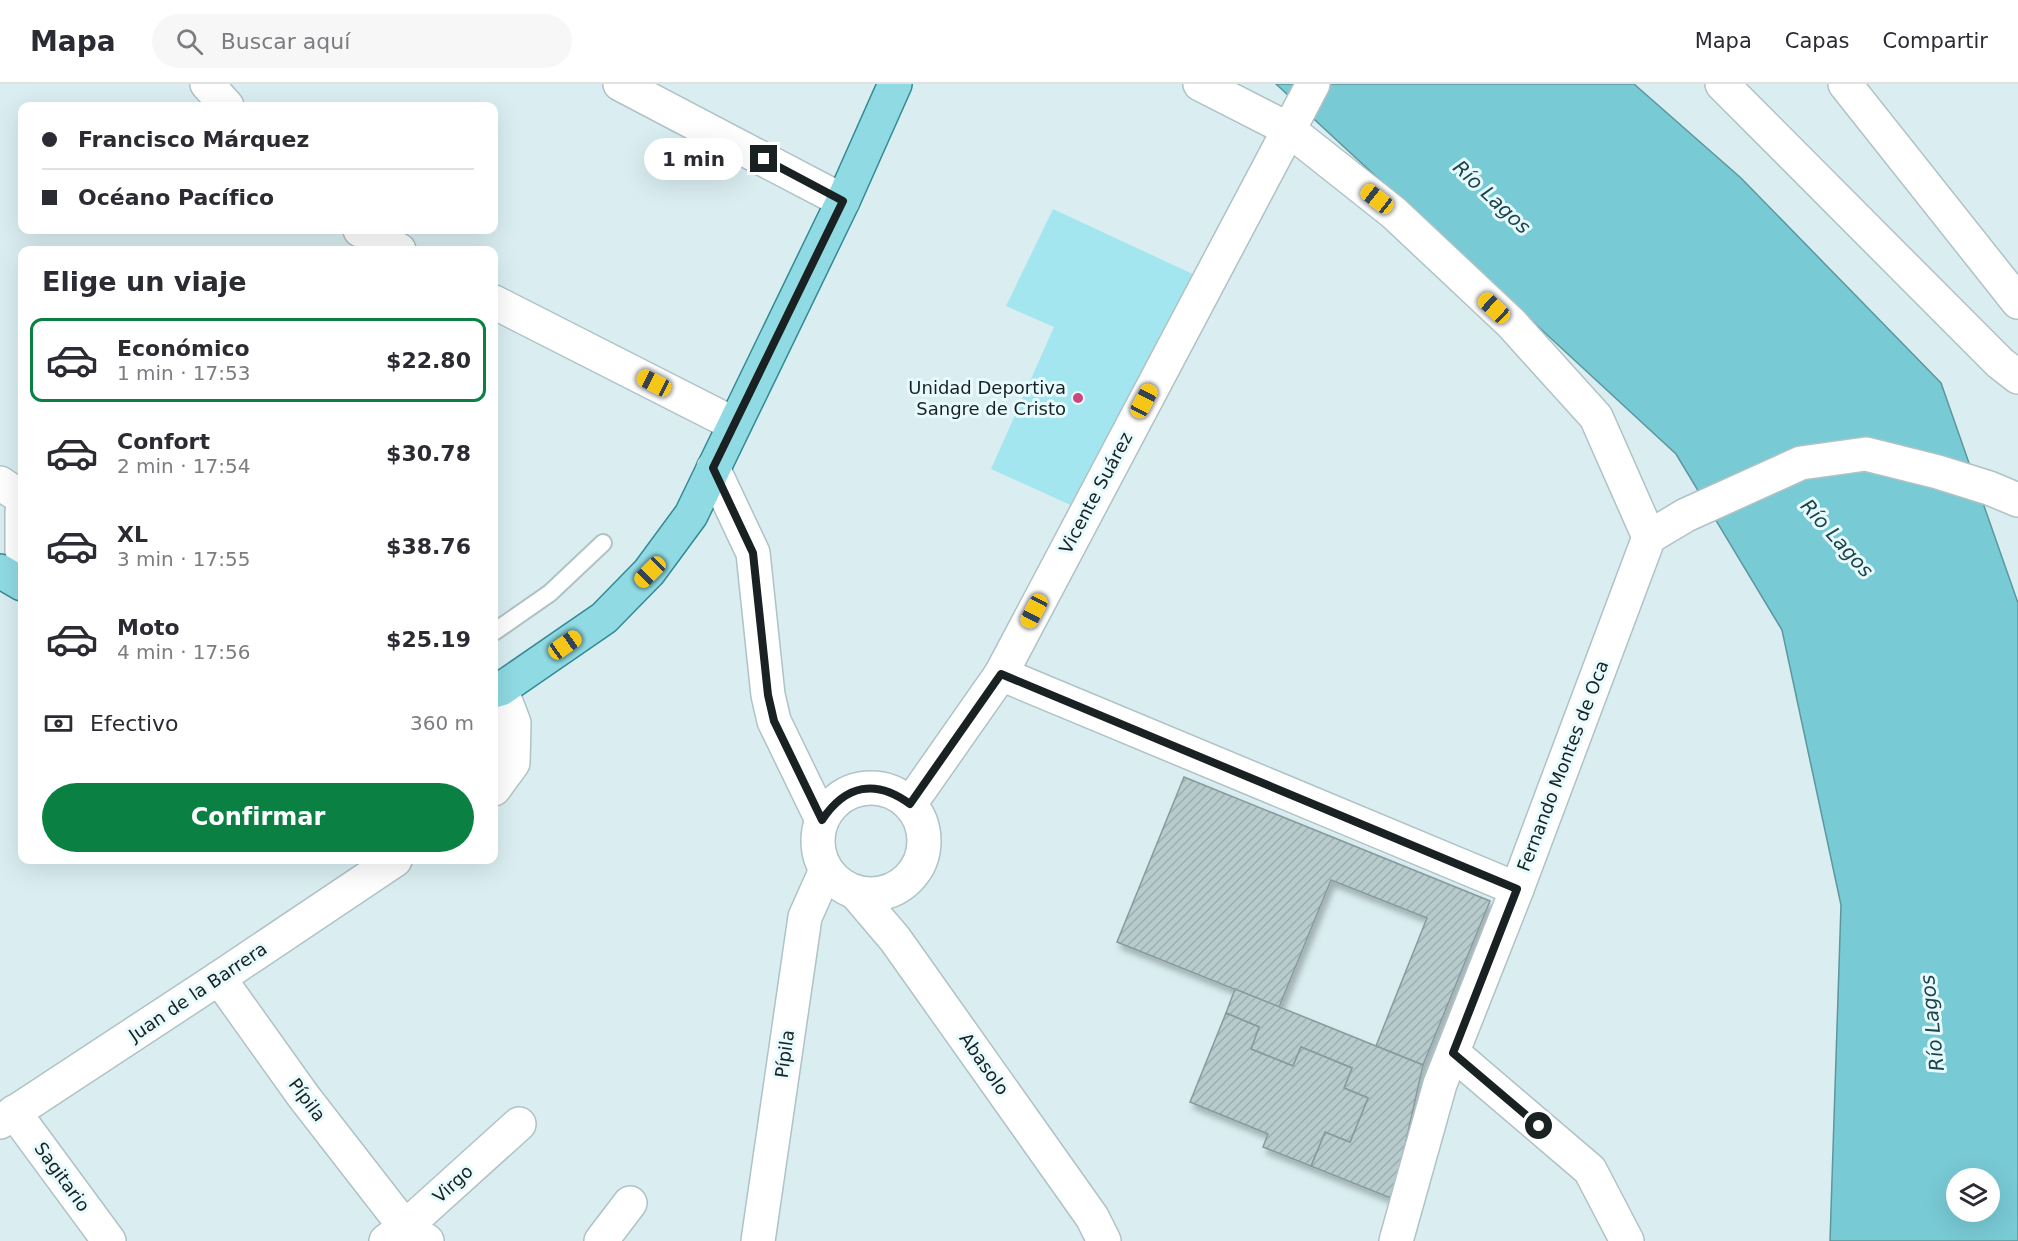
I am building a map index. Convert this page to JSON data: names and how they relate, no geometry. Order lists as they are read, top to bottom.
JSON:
{
  "streets": {
    "street": [
      "Vicente Suárez",
      "Fernando Montes de Oca",
      "Juan de la Barrera",
      "Pípila",
      "Abasolo",
      "Sagitario",
      "Virgo"
    ]
  },
  "crossings": [
    ["Vicente Suárez", "Pípila"],
    ["Vicente Suárez", "Abasolo"],
    ["Juan de la Barrera", "Pípila"],
    ["Juan de la Barrera", "Sagitario"],
    ["Pípila", "Abasolo"],
    ["Pípila", "Virgo"]
  ],
  "water": ["Río Lagos"],
  "places": ["Unidad Deportiva Sangre de Cristo"],
  "page": {
    "header": "Mapa",
    "search": "Buscar aquí",
    "nav": ["Mapa", "Capas", "Compartir"],
    "banner": ["Francisco Márquez", "Océano Pacífico"],
    "bubble": "1 min",
    "heading": "Elige un viaje",
    "list": [
      {
        "name": "Económico",
        "note": "1 min · 17:53",
        "value": "$22.80"
      },
      {
        "name": "Confort",
        "note": "2 min · 17:54",
        "value": "$30.78"
      },
      {
        "name": "XL",
        "note": "3 min · 17:55",
        "value": "$38.76"
      },
      {
        "name": "Moto",
        "note": "4 min · 17:56",
        "value": "$25.19"
      }
    ],
    "pay": ["Efectivo", "360 m"],
    "buttons": "Confirmar"
  }
}
